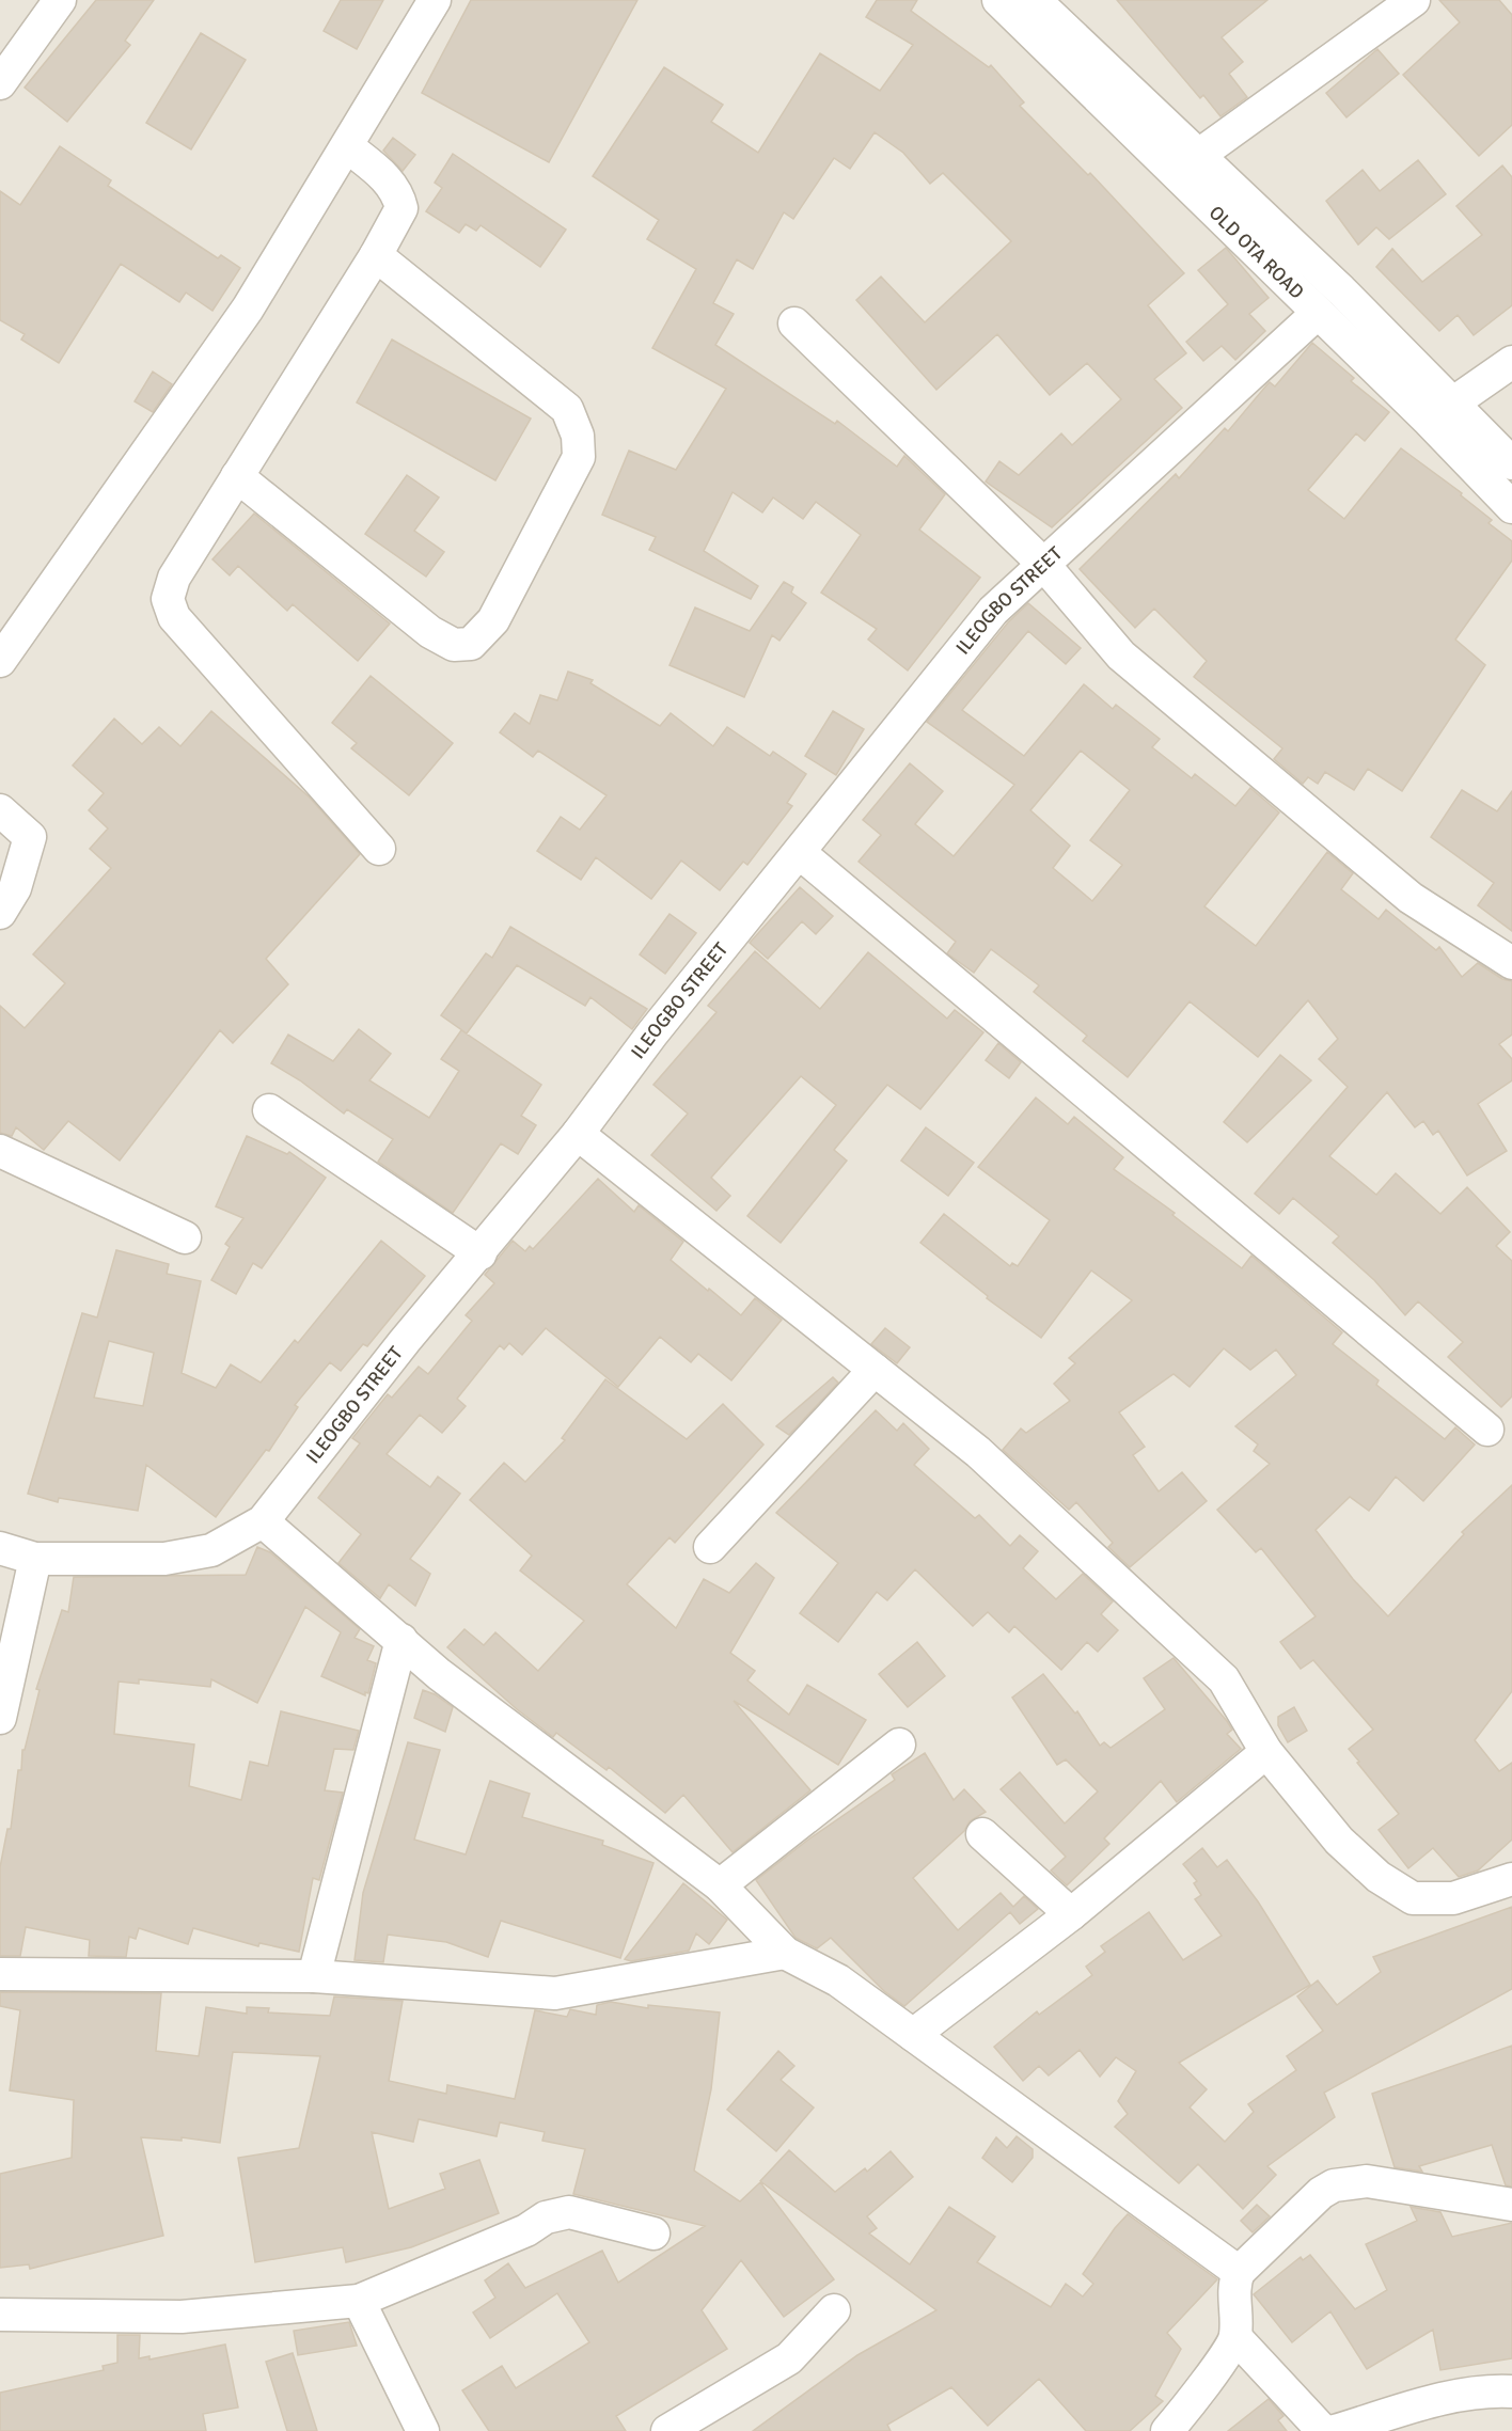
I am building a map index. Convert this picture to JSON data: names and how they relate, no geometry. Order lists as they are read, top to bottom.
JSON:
{
  "streets": {
    "street": ["OLD OTA ROAD", "ILEOGBO STREET"]
  },
  "crossings": [
    ["OLD OTA ROAD", "ILEOGBO STREET"]
  ]
}
